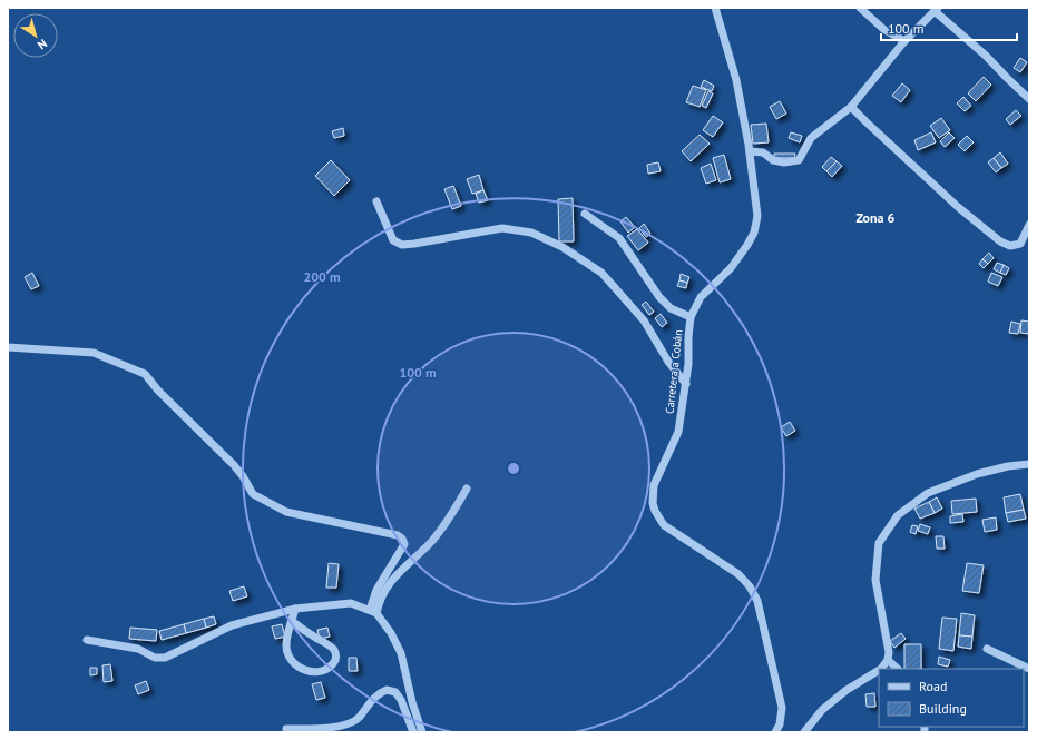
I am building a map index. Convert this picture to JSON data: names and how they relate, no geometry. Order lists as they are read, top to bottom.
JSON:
{
  "streets": {
    "street": ["Carretera a Cobán"]
  },
  "districts": ["Zona 6"],
  "legend": ["Road", "Building"],
  "scale_bar": "100 m",
  "north": "bottom right",
  "rings": ["200 m", "100 m"]
}
